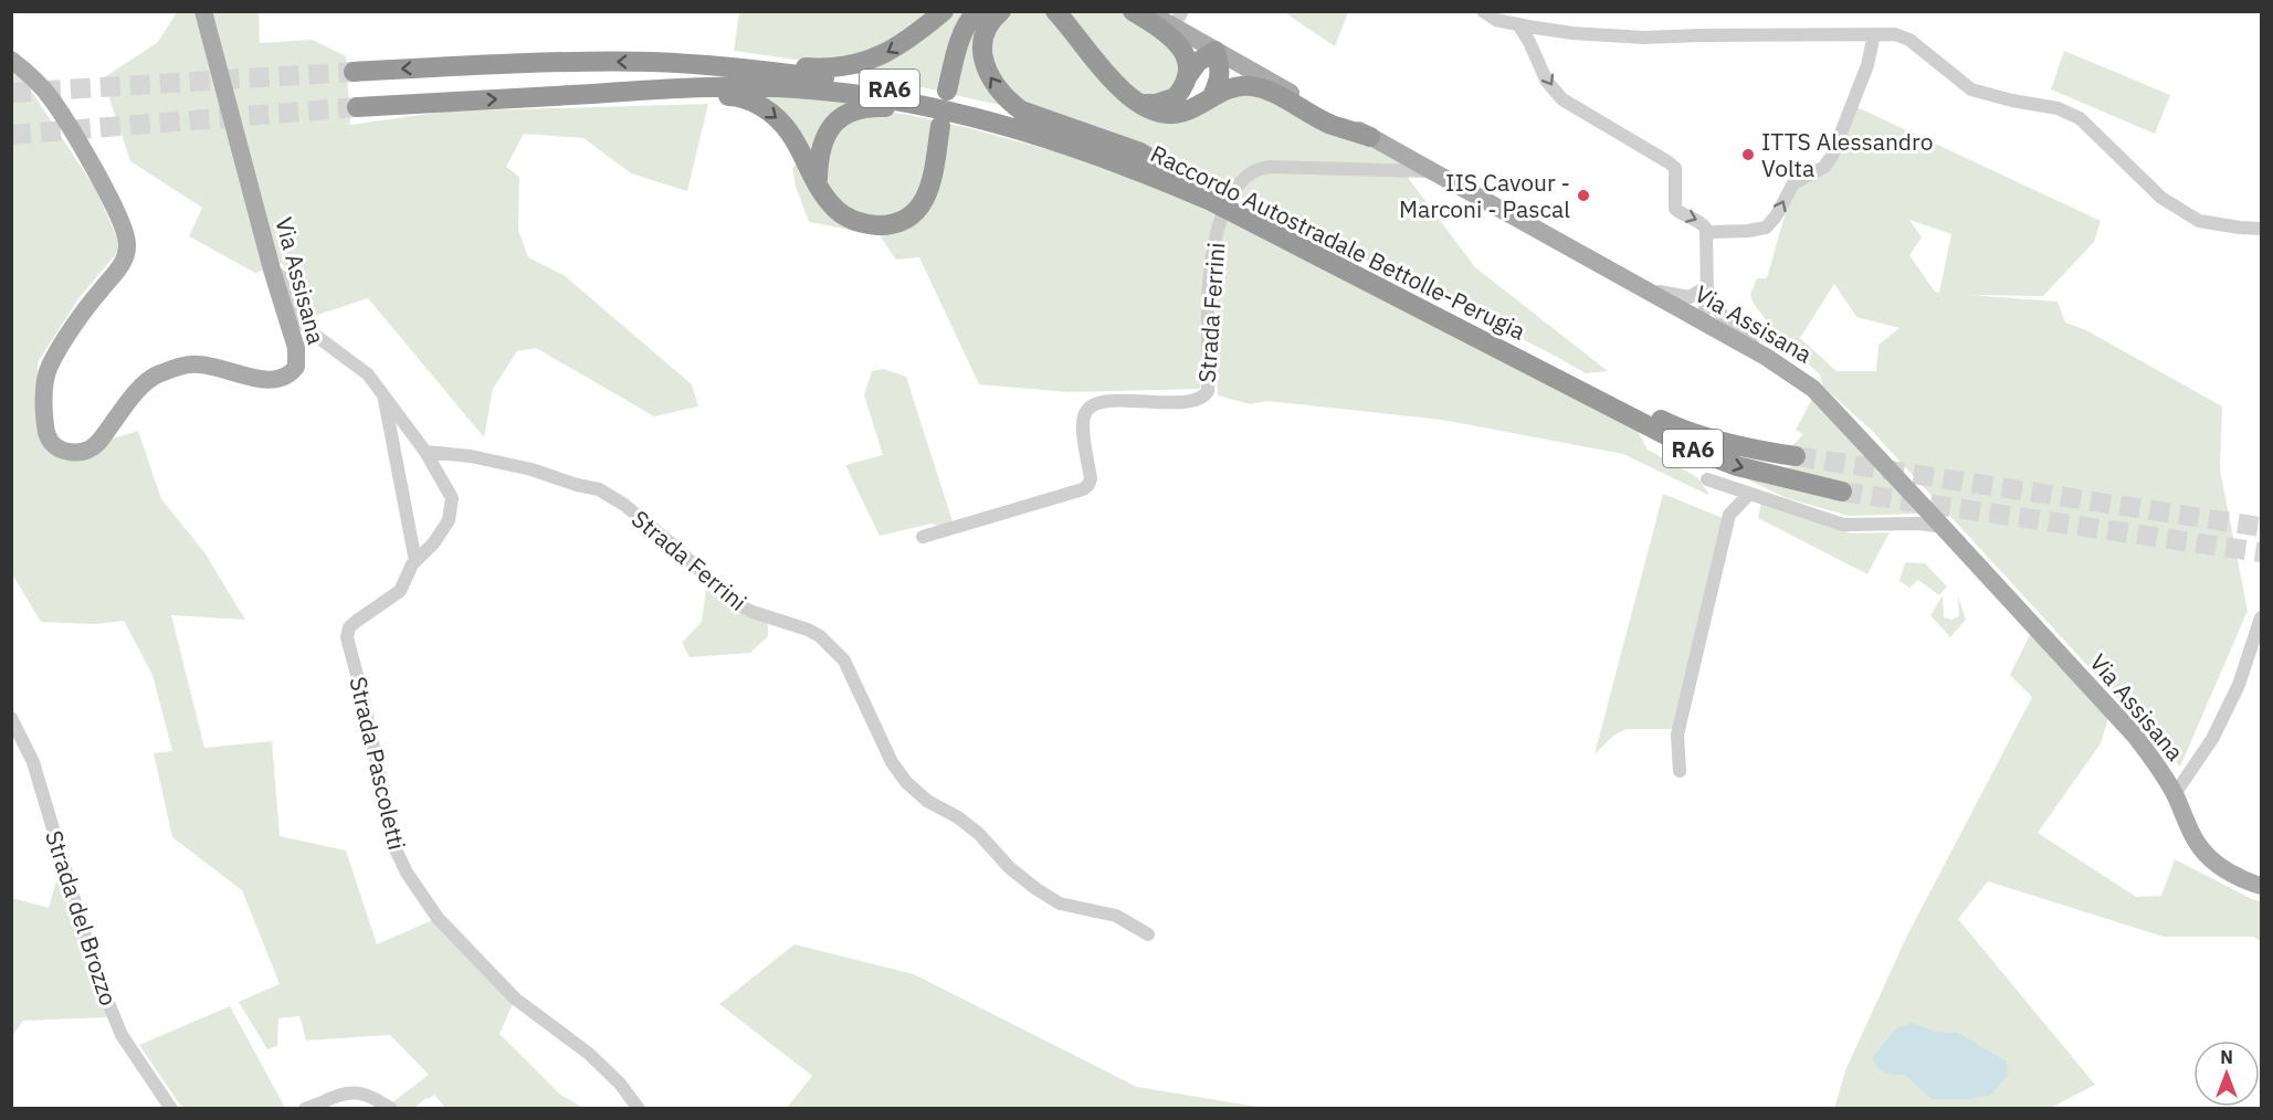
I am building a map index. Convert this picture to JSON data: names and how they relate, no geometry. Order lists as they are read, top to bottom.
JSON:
{
  "streets": {
    "highway": ["RA6", "Raccordo Autostradale Bettolle-Perugia"],
    "main road": ["Via Assisana"],
    "street": ["Strada Ferrini", "Strada Pascoletti", "Strada del Brozzo"]
  },
  "crossings": [
    ["RA6", "Raccordo Autostradale Bettolle-Perugia"],
    ["Strada Ferrini", "Strada Pascoletti"]
  ],
  "places": ["ITTS Alessandro Volta", "IIS Cavour - Marconi - Pascal"],
  "north": "top"
}
